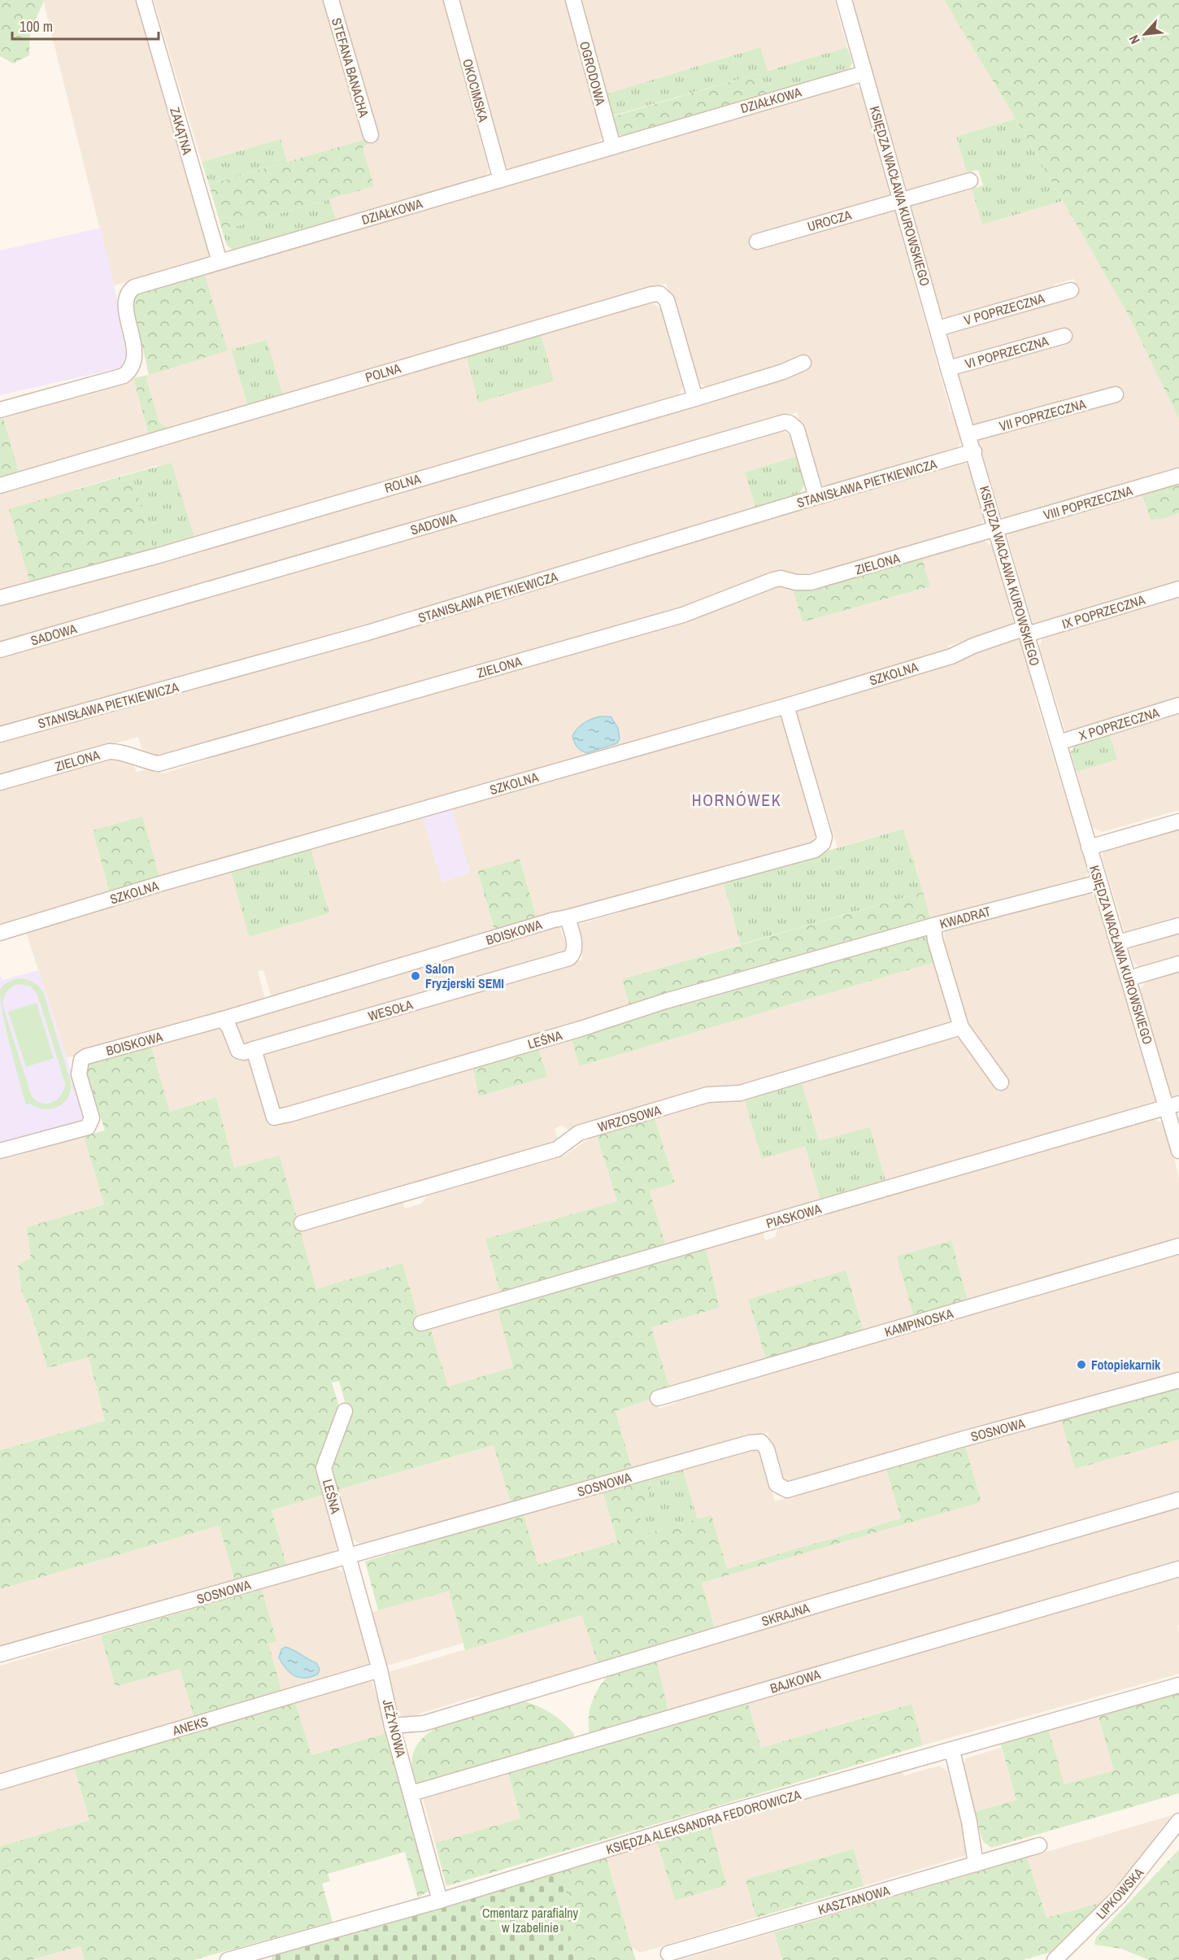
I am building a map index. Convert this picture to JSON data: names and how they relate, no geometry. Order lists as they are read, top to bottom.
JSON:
{
  "streets": {
    "street": [
      "STEFANA BANACHA",
      "OGRODOWA",
      "OKOCIMSKA",
      "DZIAŁKOWA",
      "ZAKĄTNA",
      "KSIĘDZA WACŁAWA KUROWSKIEGO",
      "UROCZA",
      "V POPRZECZNA",
      "VI POPRZECZNA",
      "POLNA",
      "VII POPRZECZNA",
      "ROLNA",
      "STANISŁAWA PIETKIEWICZA",
      "VIII POPRZECZNA",
      "SADOWA",
      "ZIELONA",
      "IX POPRZECZNA",
      "SZKOLNA",
      "X POPRZECZNA",
      "KWADRAT",
      "BOISKOWA",
      "WESOŁA",
      "LEŚNA",
      "WRZOSOWA",
      "PIASKOWA",
      "KAMPINOSKA",
      "SOSNOWA",
      "SKRAJNA",
      "BAJKOWA",
      "ANEKS",
      "JEŻYNOWA",
      "KSIĘDZA ALEKSANDRA FEDOROWICZA",
      "LIPKOWSKA",
      "KASZTANOWA"
    ]
  },
  "crossings": [
    ["OGRODOWA", "DZIAŁKOWA"],
    ["OKOCIMSKA", "DZIAŁKOWA"],
    ["DZIAŁKOWA", "ZAKĄTNA"],
    ["DZIAŁKOWA", "KSIĘDZA WACŁAWA KUROWSKIEGO"],
    ["KSIĘDZA WACŁAWA KUROWSKIEGO", "UROCZA"],
    ["KSIĘDZA WACŁAWA KUROWSKIEGO", "V POPRZECZNA"],
    ["KSIĘDZA WACŁAWA KUROWSKIEGO", "VI POPRZECZNA"],
    ["KSIĘDZA WACŁAWA KUROWSKIEGO", "VII POPRZECZNA"],
    ["KSIĘDZA WACŁAWA KUROWSKIEGO", "STANISŁAWA PIETKIEWICZA"],
    ["KSIĘDZA WACŁAWA KUROWSKIEGO", "VIII POPRZECZNA"],
    ["KSIĘDZA WACŁAWA KUROWSKIEGO", "ZIELONA"],
    ["KSIĘDZA WACŁAWA KUROWSKIEGO", "IX POPRZECZNA"],
    ["KSIĘDZA WACŁAWA KUROWSKIEGO", "SZKOLNA"],
    ["KSIĘDZA WACŁAWA KUROWSKIEGO", "X POPRZECZNA"],
    ["KSIĘDZA WACŁAWA KUROWSKIEGO", "KWADRAT"],
    ["KSIĘDZA WACŁAWA KUROWSKIEGO", "PIASKOWA"],
    ["POLNA", "ROLNA"],
    ["STANISŁAWA PIETKIEWICZA", "SADOWA"],
    ["VIII POPRZECZNA", "ZIELONA"],
    ["IX POPRZECZNA", "SZKOLNA"],
    ["SZKOLNA", "BOISKOWA"],
    ["KWADRAT", "LEŚNA"],
    ["KWADRAT", "WRZOSOWA"],
    ["BOISKOWA", "WESOŁA"],
    ["WESOŁA", "LEŚNA"],
    ["LEŚNA", "SOSNOWA"],
    ["LEŚNA", "JEŻYNOWA"],
    ["SOSNOWA", "JEŻYNOWA"],
    ["SKRAJNA", "JEŻYNOWA"],
    ["BAJKOWA", "JEŻYNOWA"],
    ["ANEKS", "JEŻYNOWA"],
    ["JEŻYNOWA", "KSIĘDZA ALEKSANDRA FEDOROWICZA"]
  ],
  "districts": ["HORNÓWEK"],
  "parks": ["Cmentarz parafialny w Izabelinie"],
  "places": ["Salon Fryzjerski SEMI", "Fotopiekarnik"],
  "scale_bar": "100 m",
  "north": "bottom left"
}
